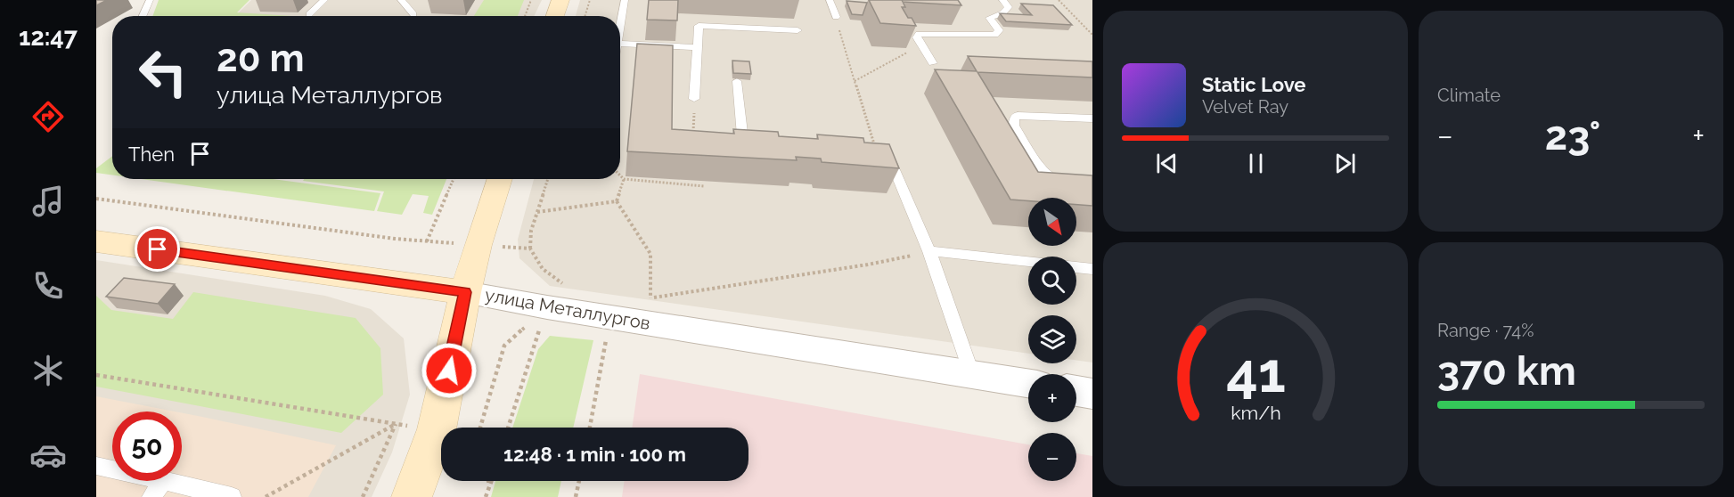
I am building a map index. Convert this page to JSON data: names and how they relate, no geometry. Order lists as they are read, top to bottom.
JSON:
{
  "streets": {
    "main road": ["улица Металлургов"]
  },
  "north": "bottom right",
  "page": {
    "tabs": "12:47",
    "tile": [
      "Climate",
      ["Range · 74%", "370 km"]
    ],
    "turn": ["20 m", "улица Металлургов"],
    "song": ["Static Love", "Velvet Ray"],
    "heat": ["−", "23°", "+"],
    "then": "Then",
    "map_buttons": ["+", "−"],
    "limit": "50",
    "trip": "12:48 · 1 min · 100 m",
    "gauge": ["41", "km/h"]
  }
}
